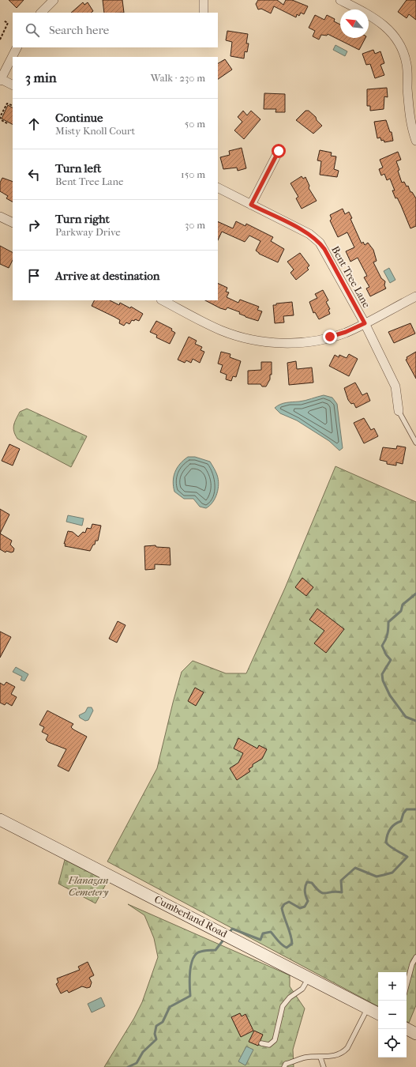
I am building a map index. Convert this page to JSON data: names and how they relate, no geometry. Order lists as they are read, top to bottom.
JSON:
{
  "streets": {
    "main road": ["Cumberland Road"],
    "street": ["Bent Tree Lane"]
  },
  "parks": ["Flanagan Cemetery"],
  "north": "top left",
  "page": {
    "search": "Search here",
    "heading": ["3 min", "Walk · 230 m"],
    "list": [
      ["Continue", "Misty Knoll Court", "50 m"],
      ["Turn left", "Bent Tree Lane", "150 m"],
      ["Turn right", "Parkway Drive", "30 m"],
      "Arrive at destination"
    ],
    "map_buttons": ["+", "−"]
  }
}
